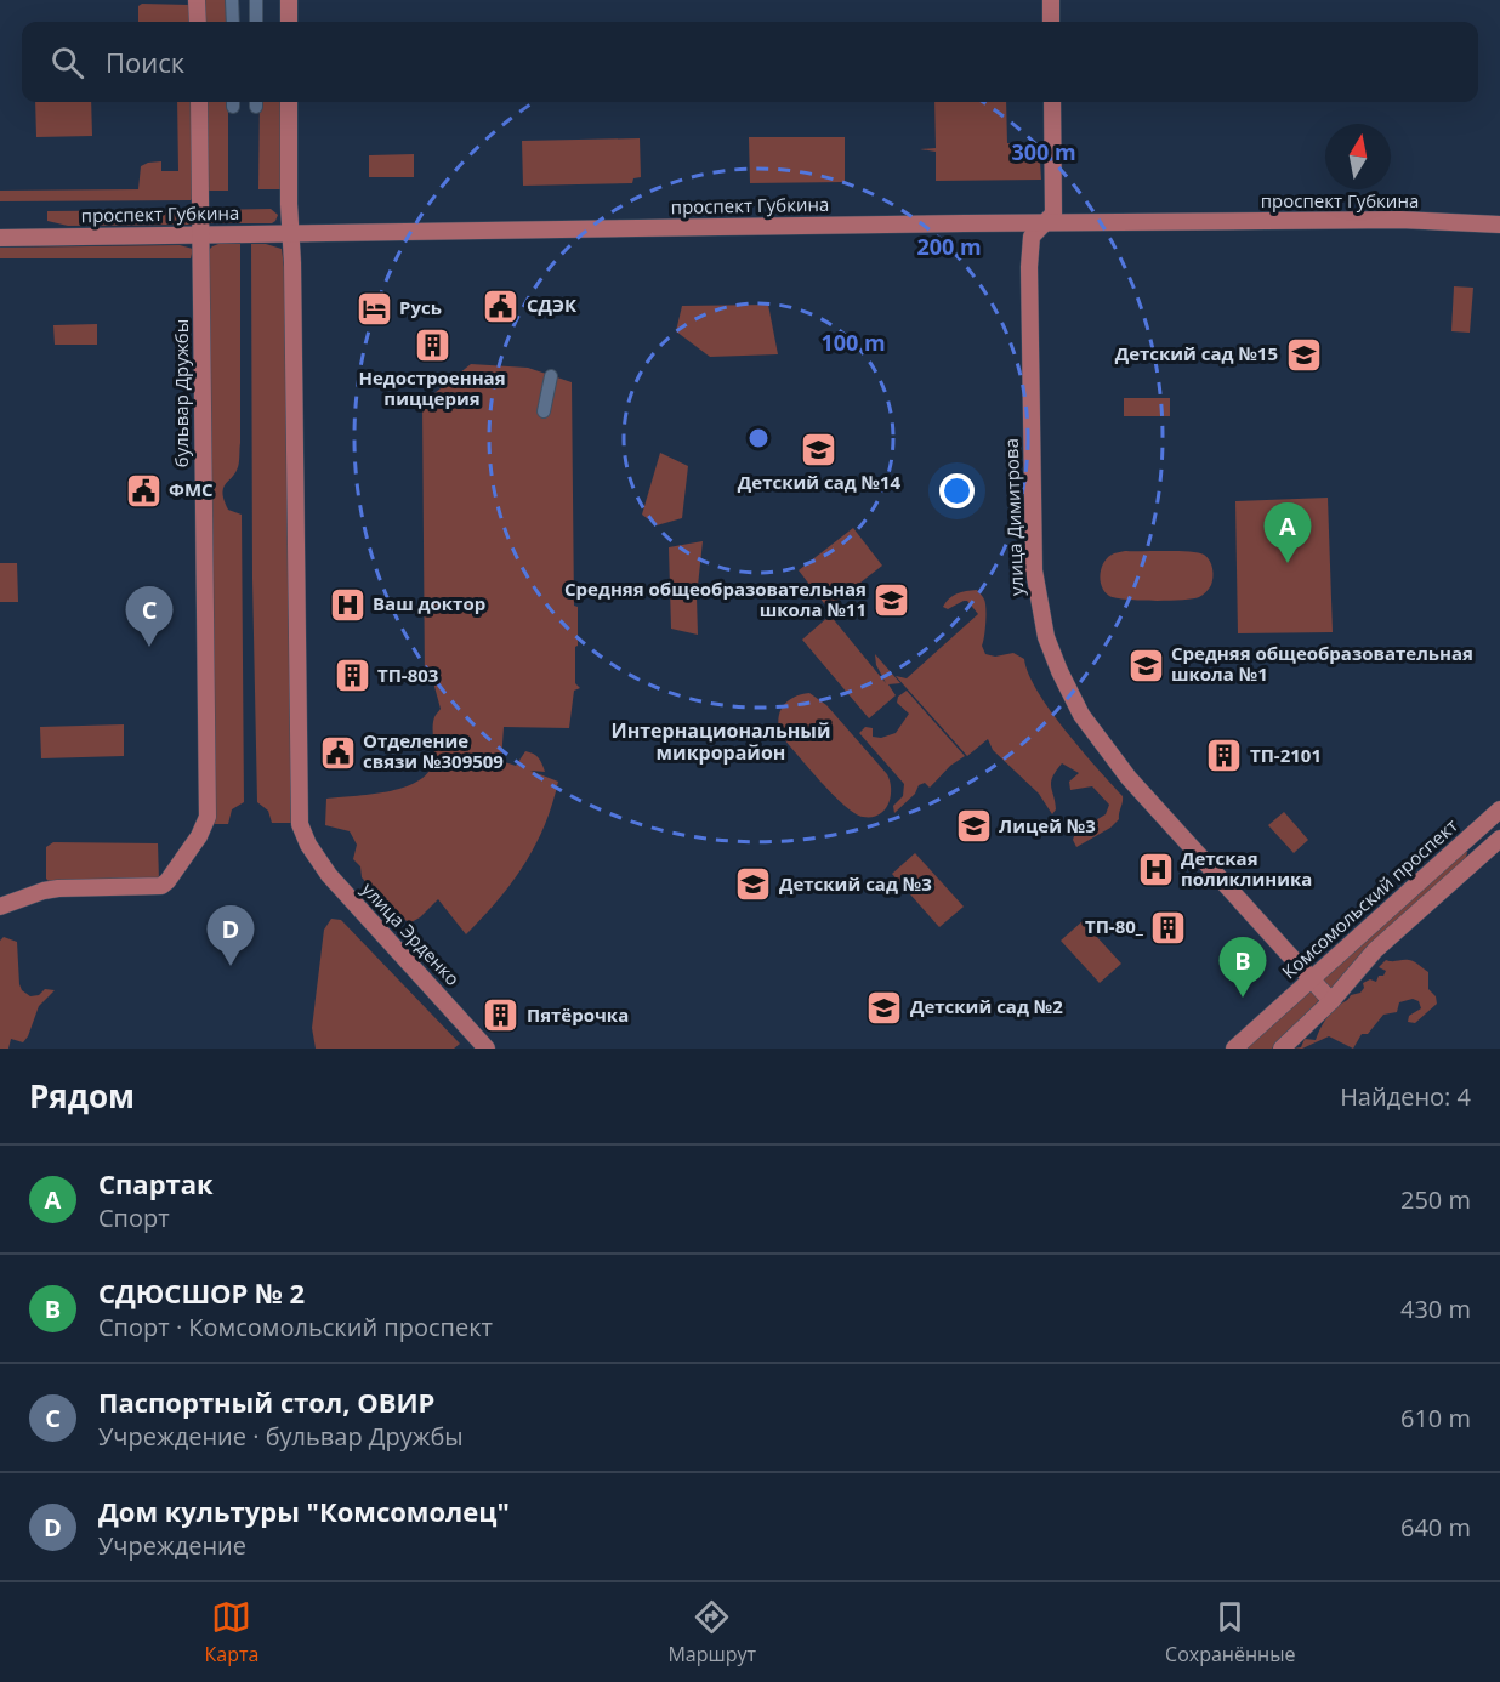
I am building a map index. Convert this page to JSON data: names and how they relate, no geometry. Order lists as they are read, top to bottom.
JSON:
{
  "streets": {
    "main road": [
      "проспект Губкина",
      "бульвар Дружбы",
      "улица Димитрова",
      "Комсомольский проспект",
      "улица Эрденко"
    ]
  },
  "crossings": [
    ["проспект Губкина", "бульвар Дружбы"],
    ["проспект Губкина", "улица Димитрова"],
    ["проспект Губкина", "улица Эрденко"],
    ["улица Димитрова", "Комсомольский проспект"]
  ],
  "districts": ["Интернациональный микрорайон"],
  "places": {
    "public building": ["СДЭК", "ФМС", "Отделение связи №309509"],
    "hotel": ["Русь"],
    "building": [
      "Недостроенная пиццерия",
      "ТП-803",
      "ТП-2101",
      "ТП-80_",
      "Пятёрочка"
    ],
    "school or university": [
      "Детский сад №15",
      "Детский сад №14",
      "Cредняя общеобразовательная школа №11",
      "Средняя общеобразовательная школа №1",
      "Лицей №3",
      "Детский сад №3",
      "Детский сад №2"
    ],
    "hospital": ["Ваш доктор", "Детская поликлиника"]
  },
  "north": "top",
  "page": {
    "search": "Поиск",
    "pins": [
      "A",
      "C",
      "D",
      "B"
    ],
    "heading": ["Рядом", "Найдено: 4"],
    "list": [
      {
        "mark": "A",
        "name": "Спартак",
        "note": "Спорт",
        "value": "250 m"
      },
      {
        "mark": "B",
        "name": "СДЮСШОР № 2",
        "note": "Спорт · Комсомольский проспект",
        "value": "430 m"
      },
      {
        "mark": "C",
        "name": "Паспортный стол, ОВИР",
        "note": "Учреждение · бульвар Дружбы",
        "value": "610 m"
      },
      {
        "mark": "D",
        "name": "Дом культуры \"Комсомолец\"",
        "note": "Учреждение",
        "value": "640 m"
      }
    ],
    "nav": ["Карта", "Маршрут", "Сохранённые"]
  },
  "rings": ["300 m", "200 m", "100 m"]
}
